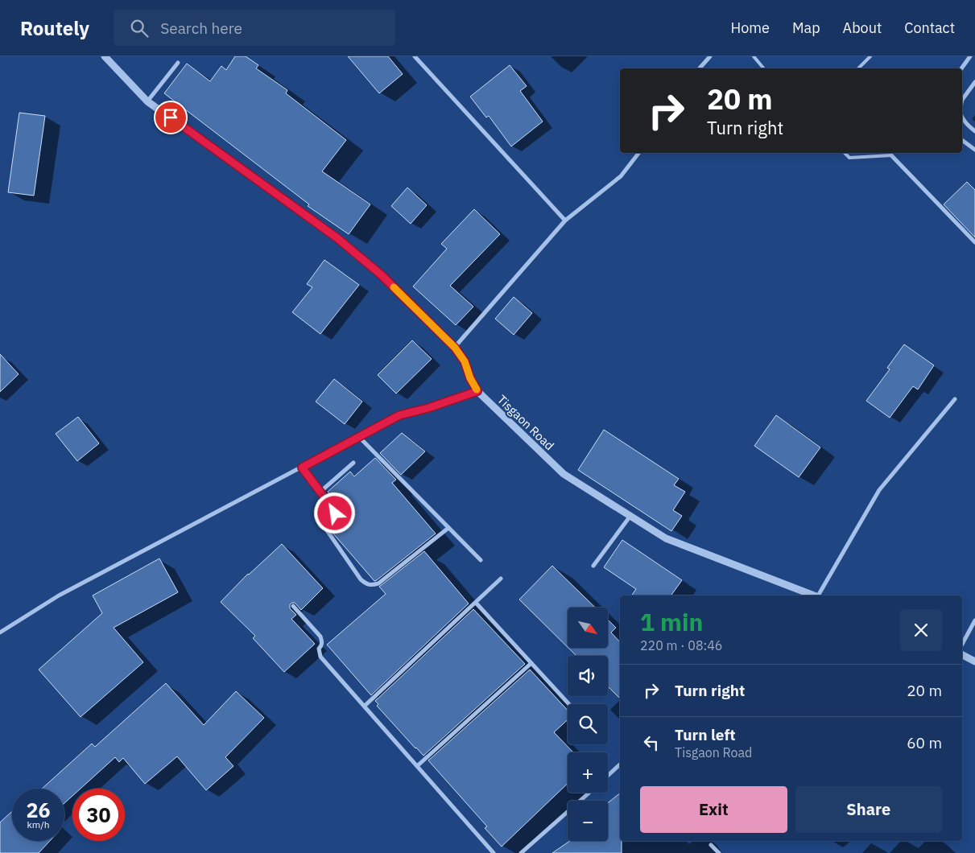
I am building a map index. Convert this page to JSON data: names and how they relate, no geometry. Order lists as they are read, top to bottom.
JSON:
{
  "streets": {
    "street": ["Tisgaon Road"]
  },
  "north": "bottom right",
  "page": {
    "header": "Routely",
    "search": "Search here",
    "nav": [
      "Home",
      "Map",
      "About",
      "Contact"
    ],
    "turn": ["20 m", "Turn right"],
    "heading": ["1 min", "220 m · 08:46"],
    "map_buttons": ["+", "−"],
    "list": [
      {
        "name": "Turn right",
        "value": "20 m"
      },
      {
        "name": "Turn left",
        "note": "Tisgaon Road",
        "value": "60 m"
      }
    ],
    "buttons": ["Exit", "Share"],
    "speed": "26 km/h",
    "limit": "30"
  }
}
